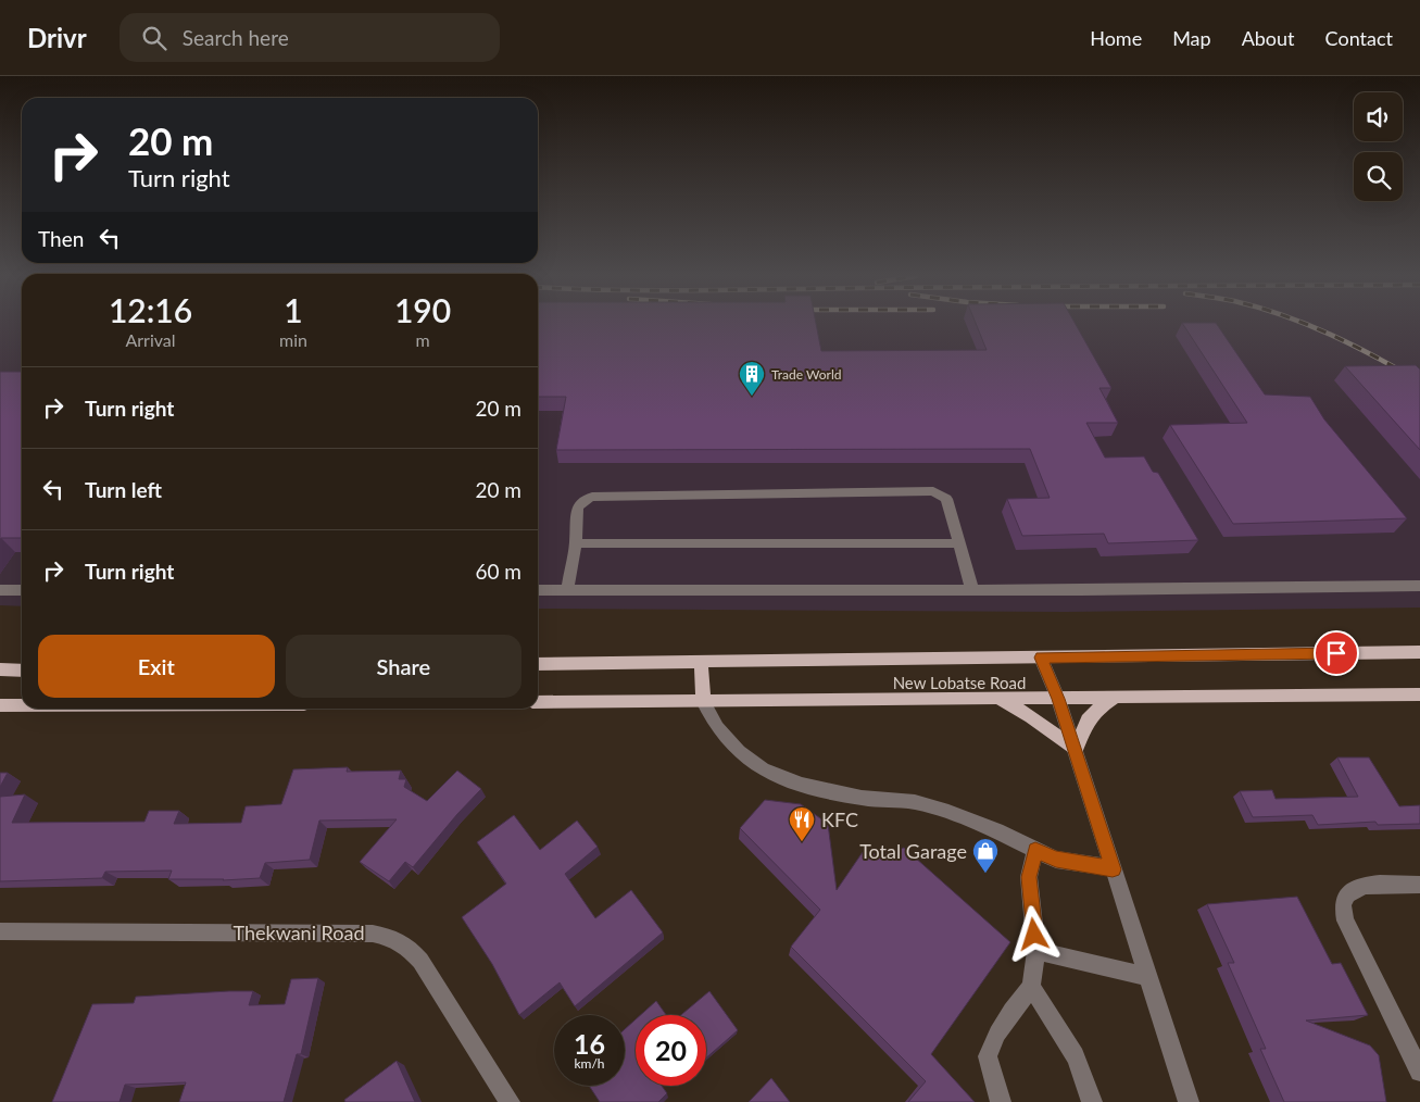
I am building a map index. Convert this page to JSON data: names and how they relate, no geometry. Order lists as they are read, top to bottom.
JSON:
{
  "streets": {
    "main road": ["New Lobatse Road"],
    "street": ["Thekwani Road"]
  },
  "places": {
    "building": ["Trade World"],
    "restaurant": ["KFC"],
    "shop": ["Total Garage"]
  },
  "page": {
    "header": "Drivr",
    "search": "Search here",
    "nav": [
      "Home",
      "Map",
      "About",
      "Contact"
    ],
    "turn": ["20 m", "Turn right"],
    "then": "Then",
    "eta": [
      "12:16",
      "Arrival",
      "1",
      "min",
      "190",
      "m"
    ],
    "list": [
      {
        "name": "Turn right",
        "value": "20 m"
      },
      {
        "name": "Turn left",
        "value": "20 m"
      },
      {
        "name": "Turn right",
        "value": "60 m"
      }
    ],
    "buttons": ["Exit", "Share"],
    "speed": "16 km/h",
    "limit": "20"
  }
}
